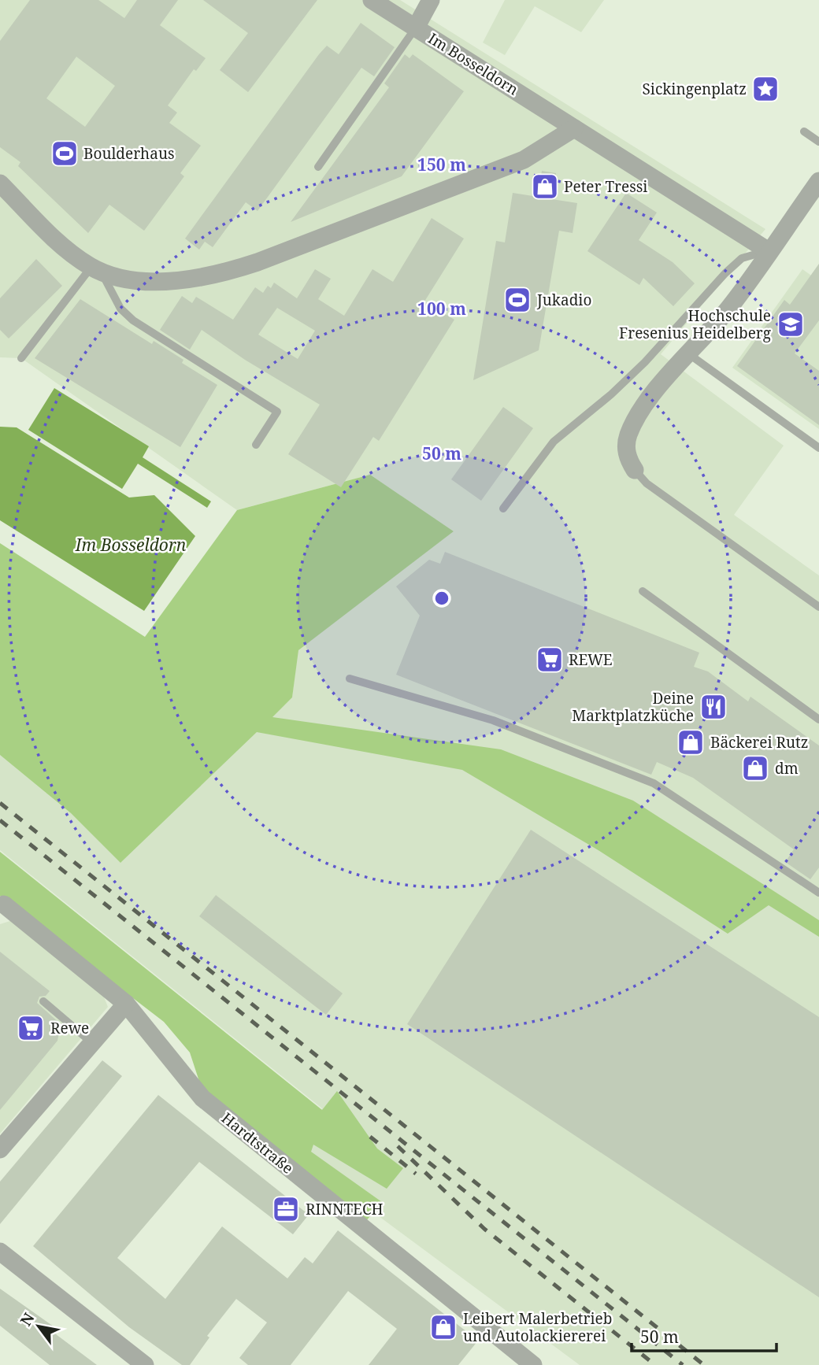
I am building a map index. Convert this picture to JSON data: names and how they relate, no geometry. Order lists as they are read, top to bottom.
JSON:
{
  "streets": {
    "street": ["Im Bosseldorn", "Hardtstraße"]
  },
  "water": ["Im Bosseldorn"],
  "places": {
    "place": ["Sickingenplatz"],
    "sports": ["Boulderhaus", "Jukadio"],
    "shop": [
      "Peter Tressi",
      "Bäckerei Rutz",
      "dm",
      "Leibert Malerbetrieb und Autolackiererei"
    ],
    "school or university": ["Hochschule Fresenius Heidelberg"],
    "supermarket": ["REWE", "Rewe"],
    "restaurant": ["Deine Marktplatzküche"],
    "office": ["RINNTECH"]
  },
  "scale_bar": "50 m",
  "north": "top left",
  "rings": ["150 m", "100 m", "50 m"]
}
